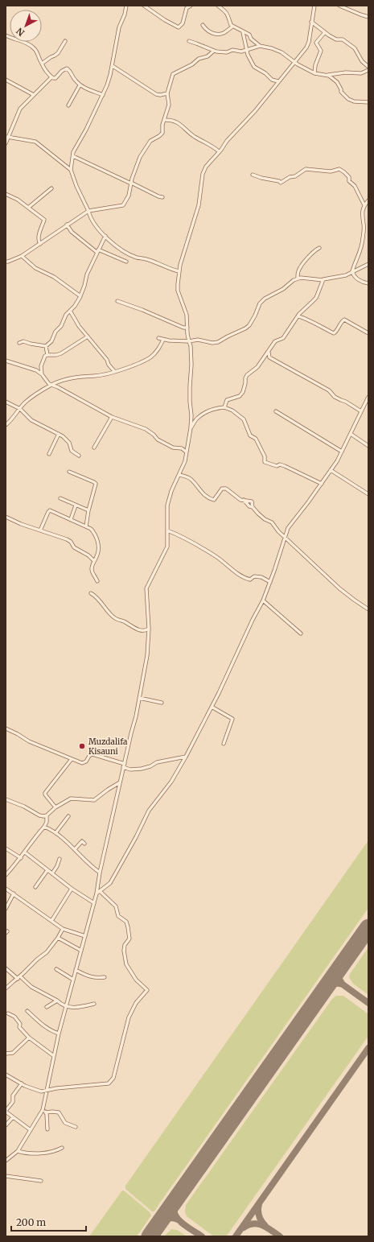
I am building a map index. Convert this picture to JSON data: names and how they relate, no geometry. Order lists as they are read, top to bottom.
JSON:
{
  "places": ["Muzdalifa Kisauni"],
  "scale_bar": "200 m",
  "north": "bottom left"
}
